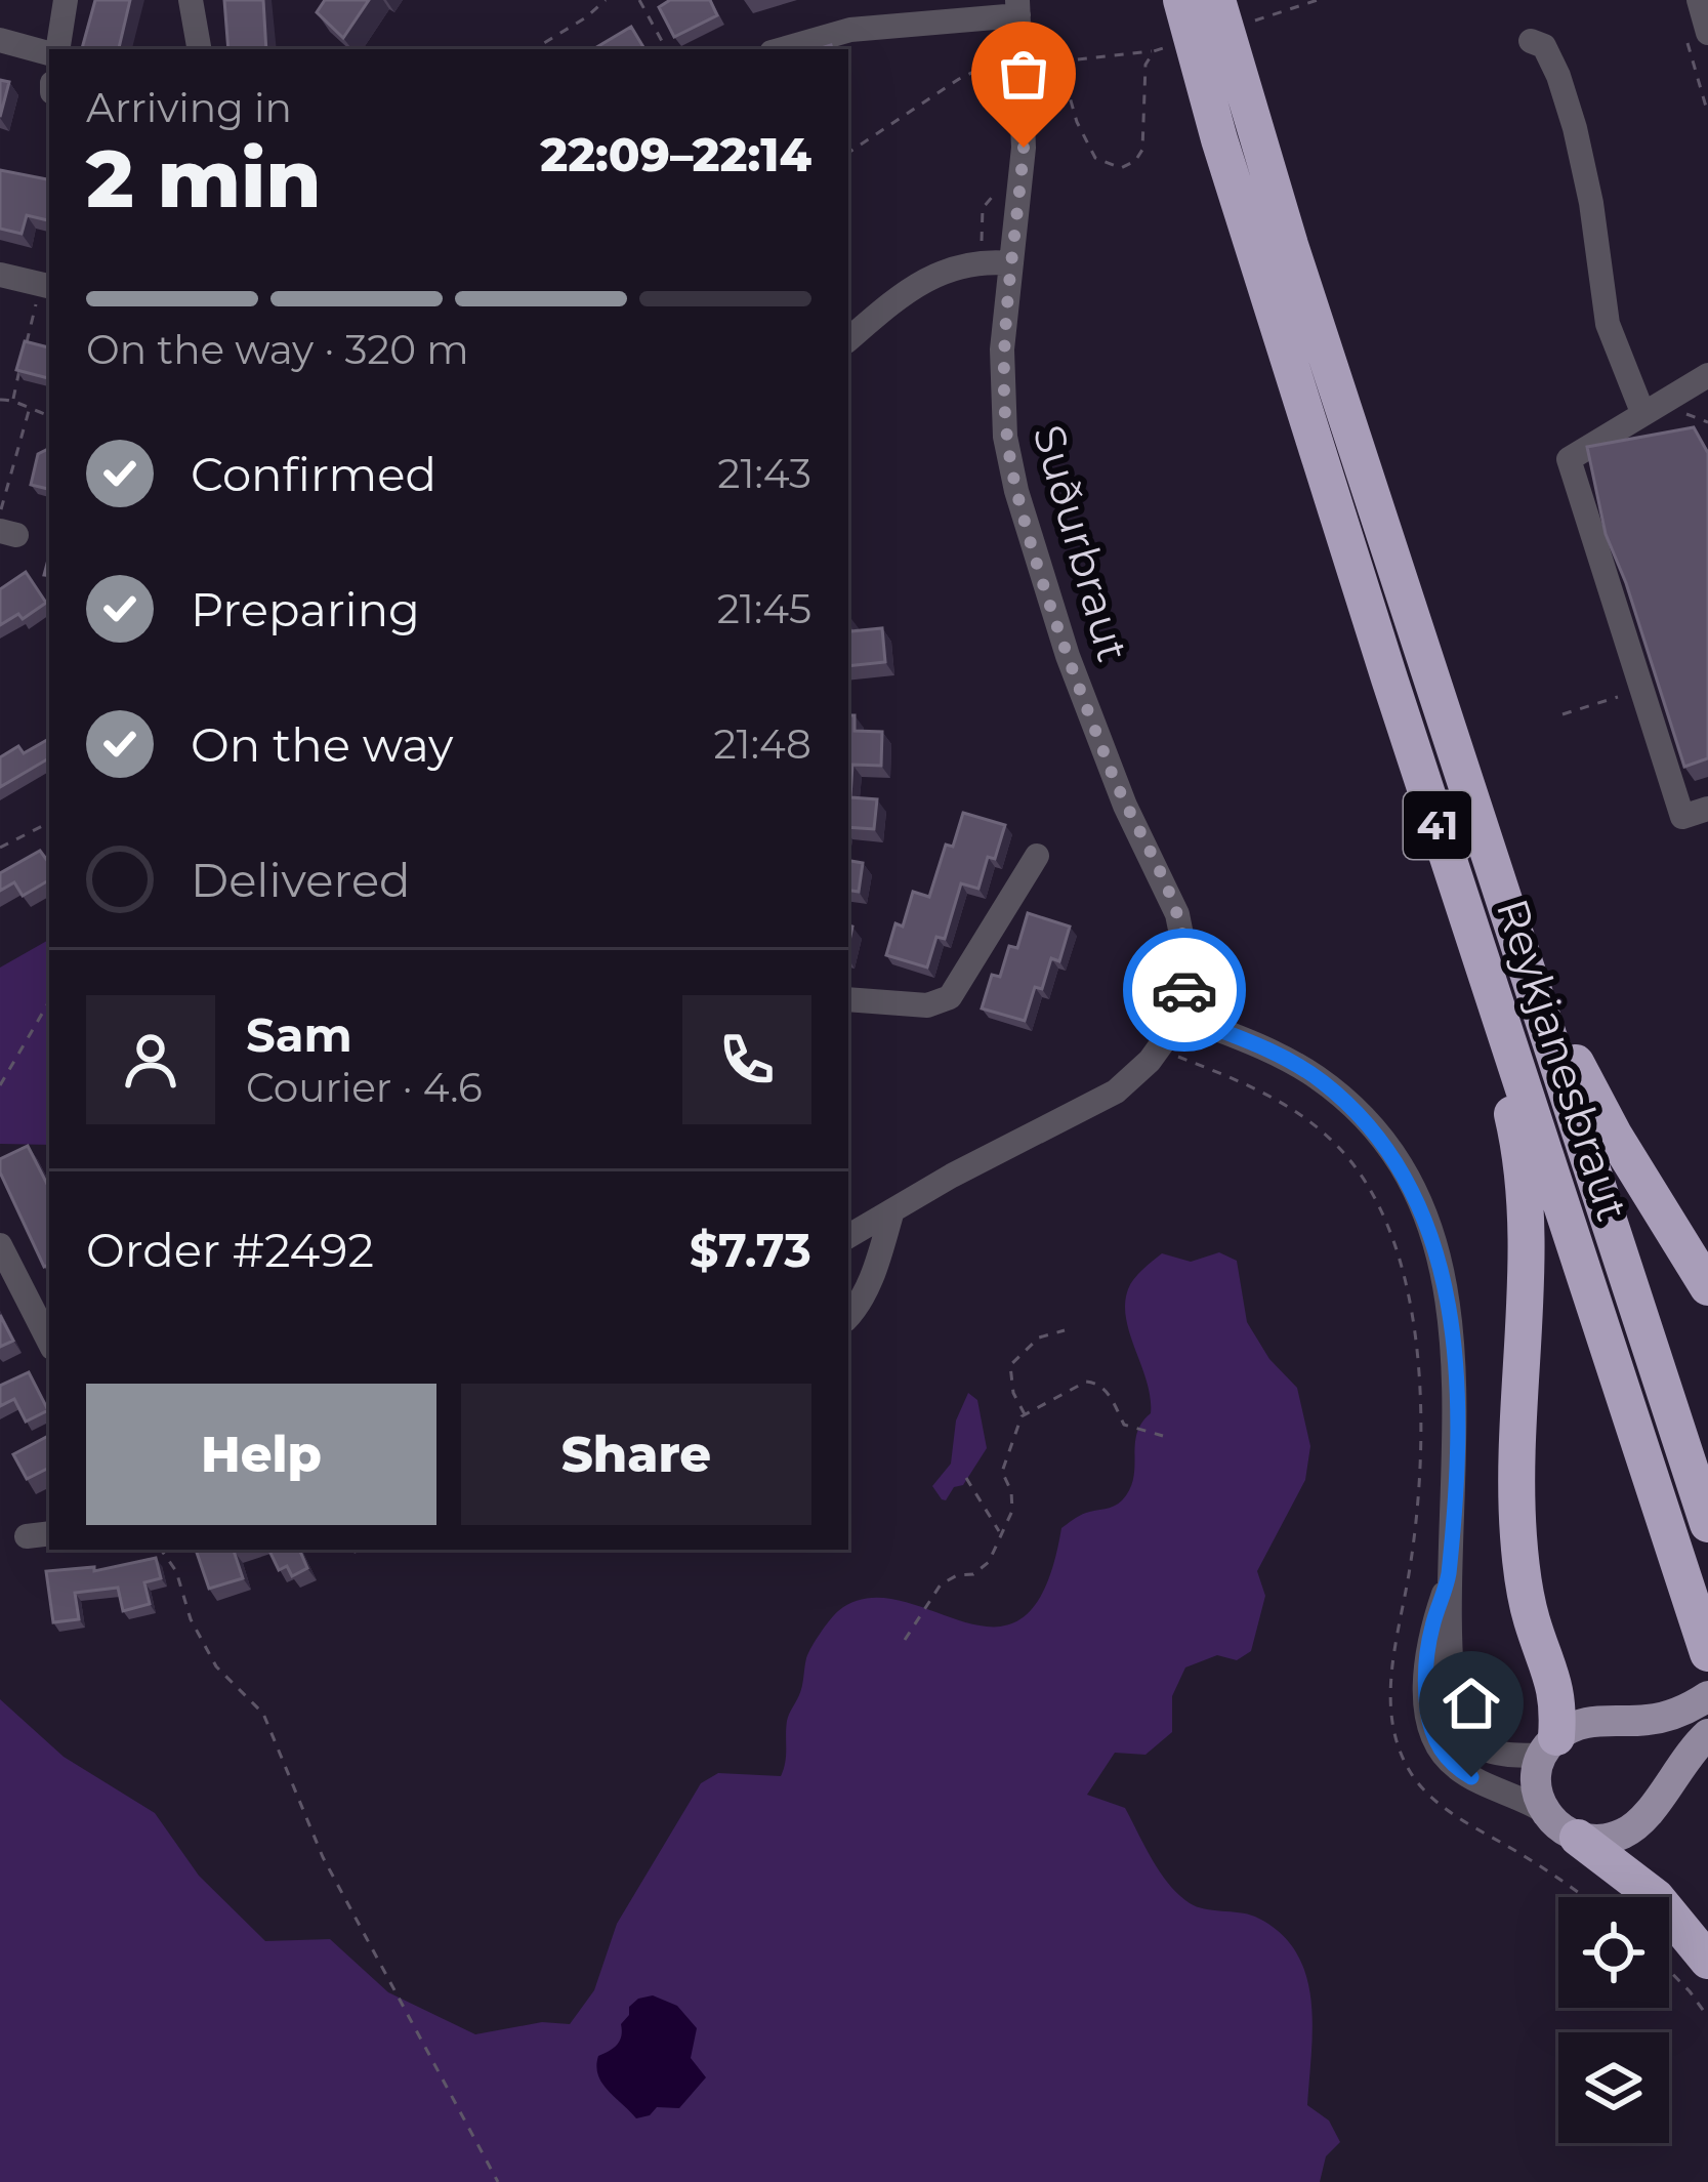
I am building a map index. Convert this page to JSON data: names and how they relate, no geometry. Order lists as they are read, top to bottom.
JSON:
{
  "streets": {
    "highway": ["41", "Reykjanesbraut"],
    "street": ["Suðurbraut"]
  },
  "page": {
    "heading": ["2 min", "Arriving in", "22:09–22:14"],
    "panel": [
      "Sam",
      "Courier · 4.6",
      "Order #2492",
      "$7.73"
    ],
    "bar": "On the way · 320 m",
    "list": [
      ["Confirmed", "21:43"],
      ["Preparing", "21:45"],
      ["On the way", "21:48"],
      "Delivered"
    ],
    "buttons": ["Help", "Share"]
  }
}
